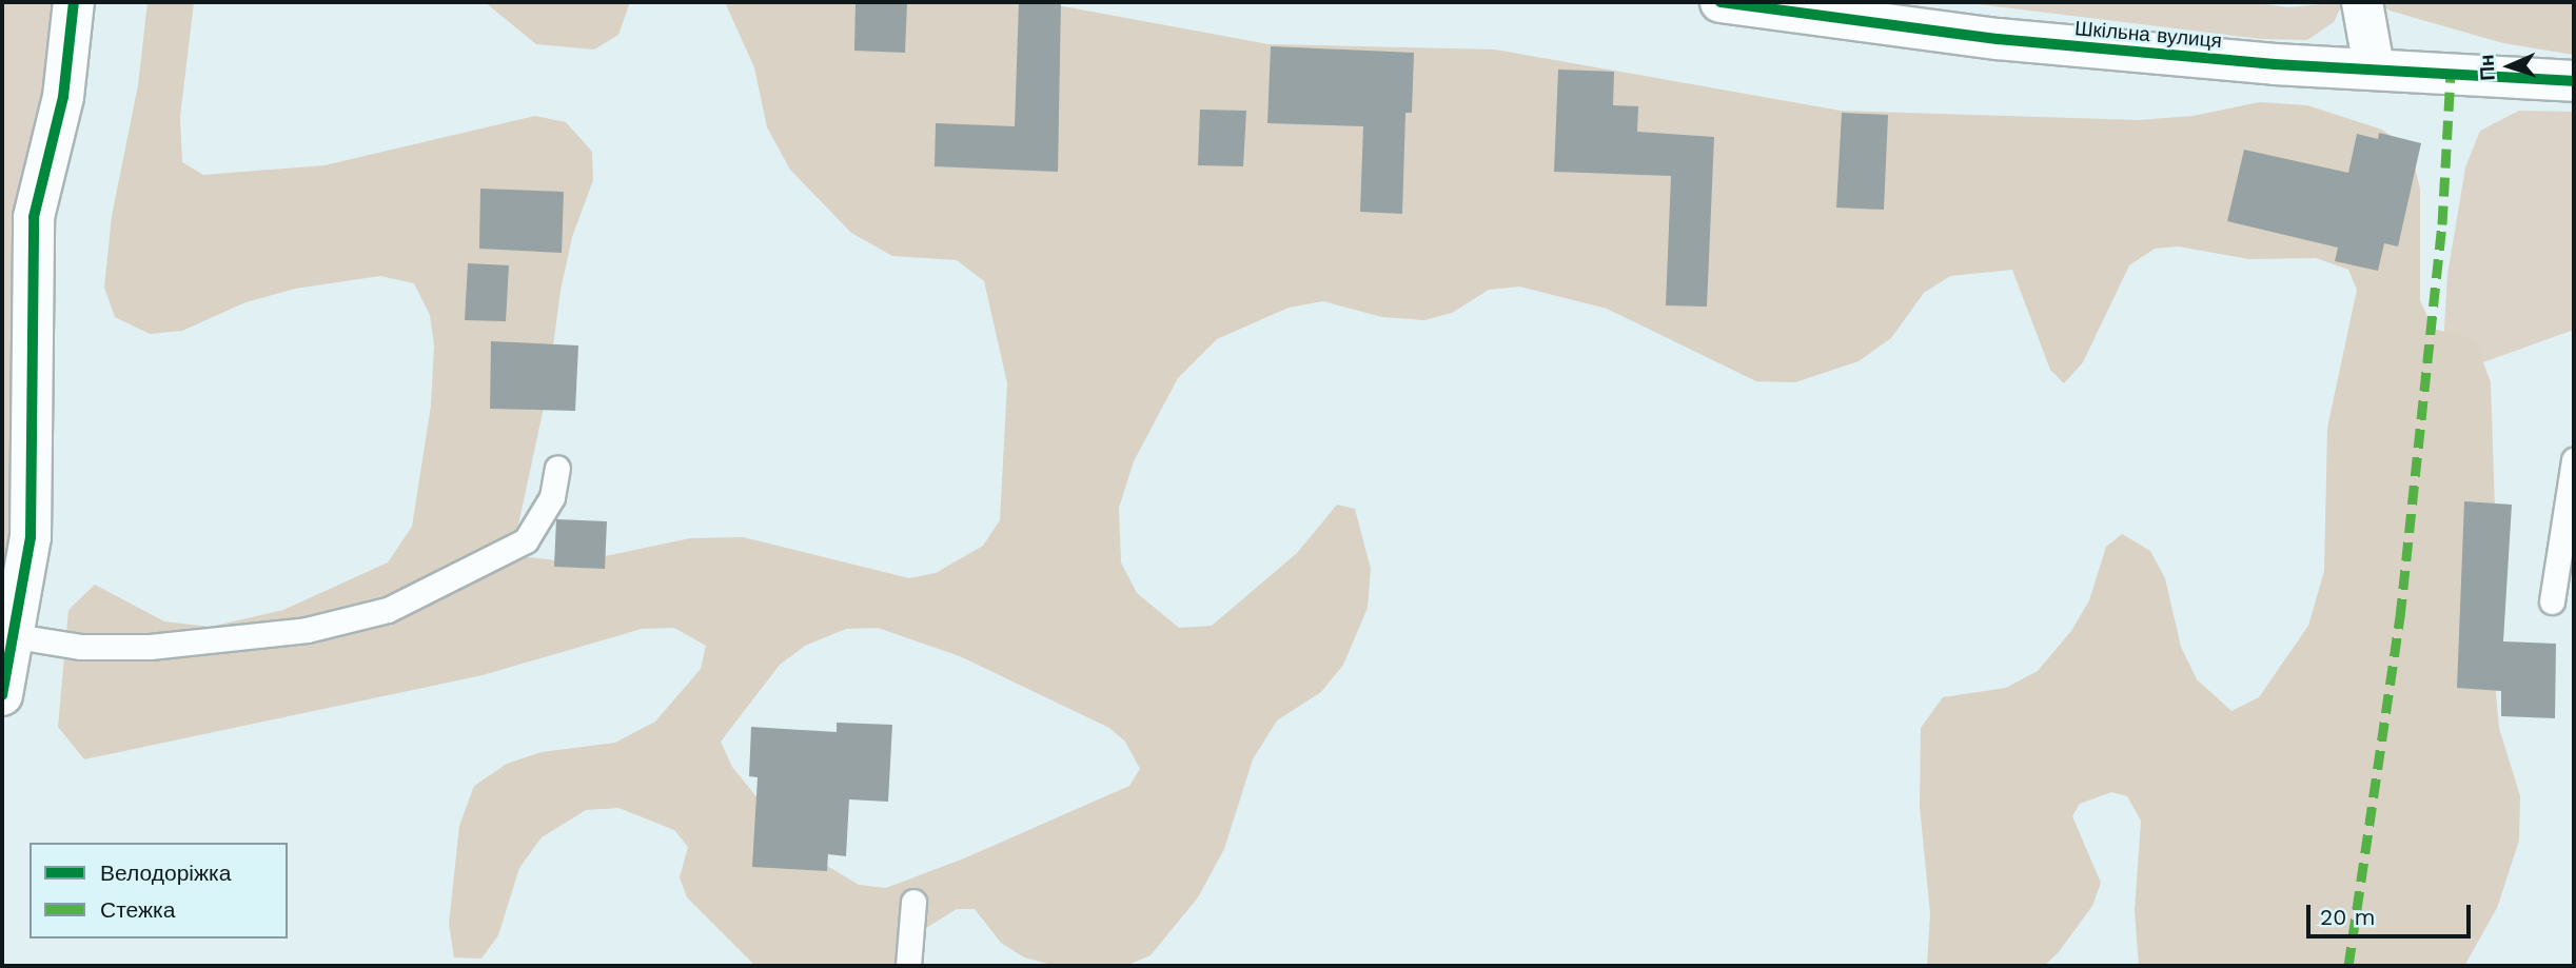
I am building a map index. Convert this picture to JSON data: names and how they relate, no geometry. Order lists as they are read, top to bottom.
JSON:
{
  "streets": {
    "street": ["Шкільна вулиця"]
  },
  "legend": ["Велодоріжка", "Стежка"],
  "scale_bar": "20 m",
  "north": "left"
}
